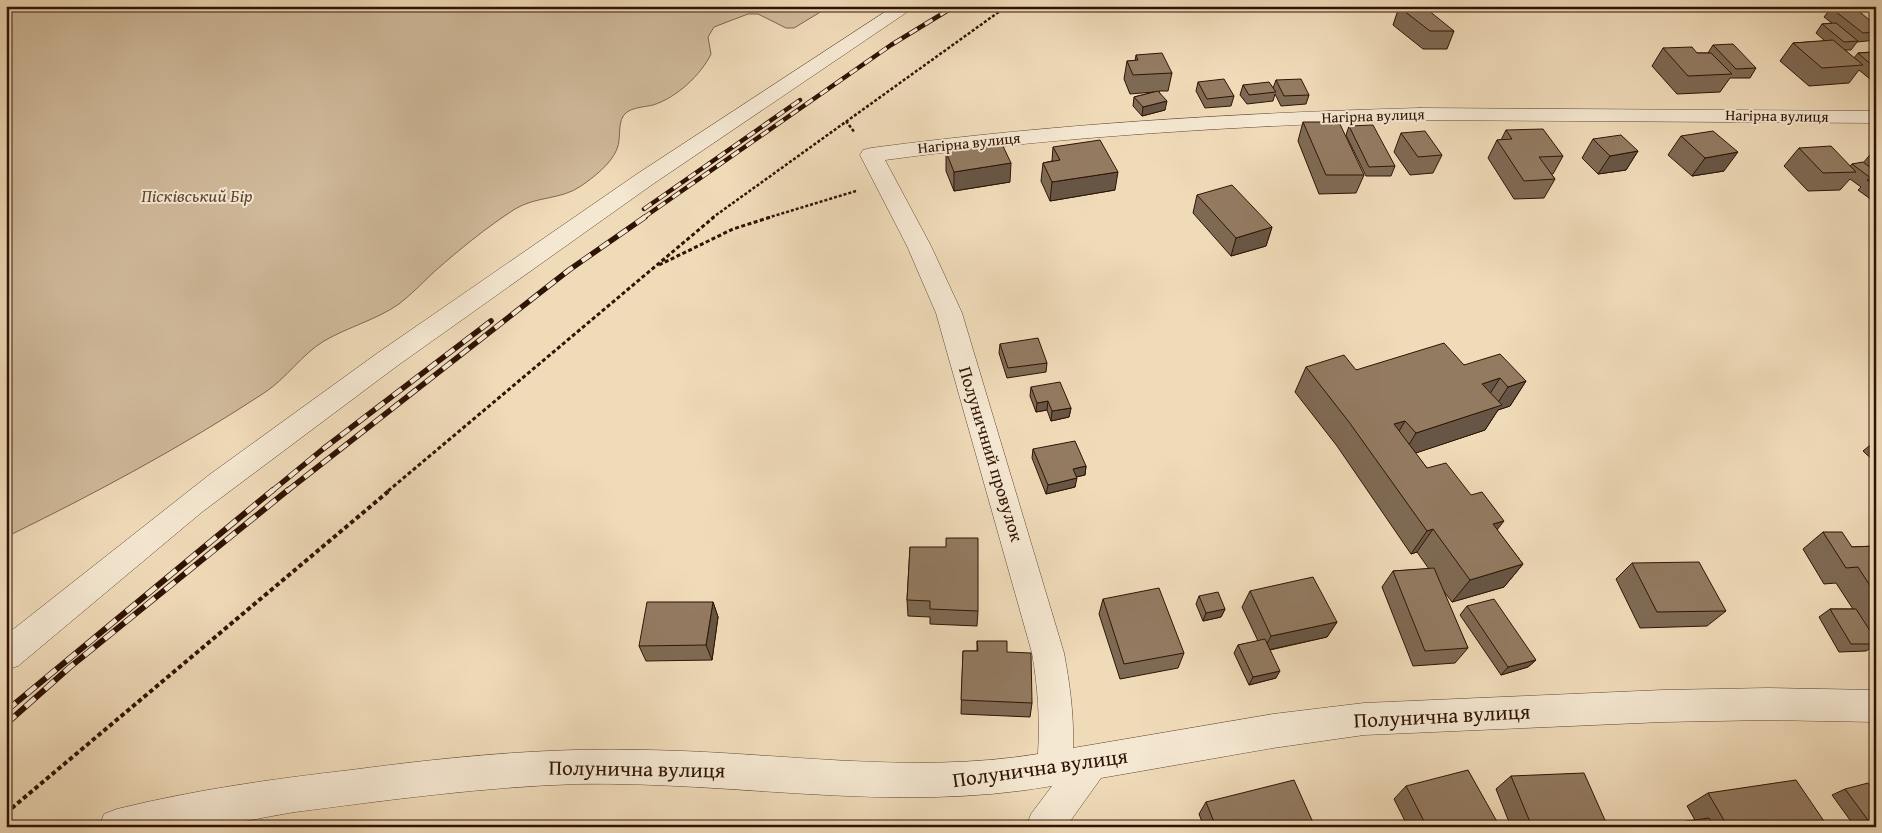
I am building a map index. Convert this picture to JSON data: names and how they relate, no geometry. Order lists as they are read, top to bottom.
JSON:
{
  "streets": {
    "street": ["Нагірна вулиця", "Полуничний провулок", "Полунична вулиця"]
  },
  "crossings": [
    ["Нагірна вулиця", "Полуничний провулок"],
    ["Полуничний провулок", "Полунична вулиця"]
  ],
  "parks": ["Пісківський Бір"]
}
